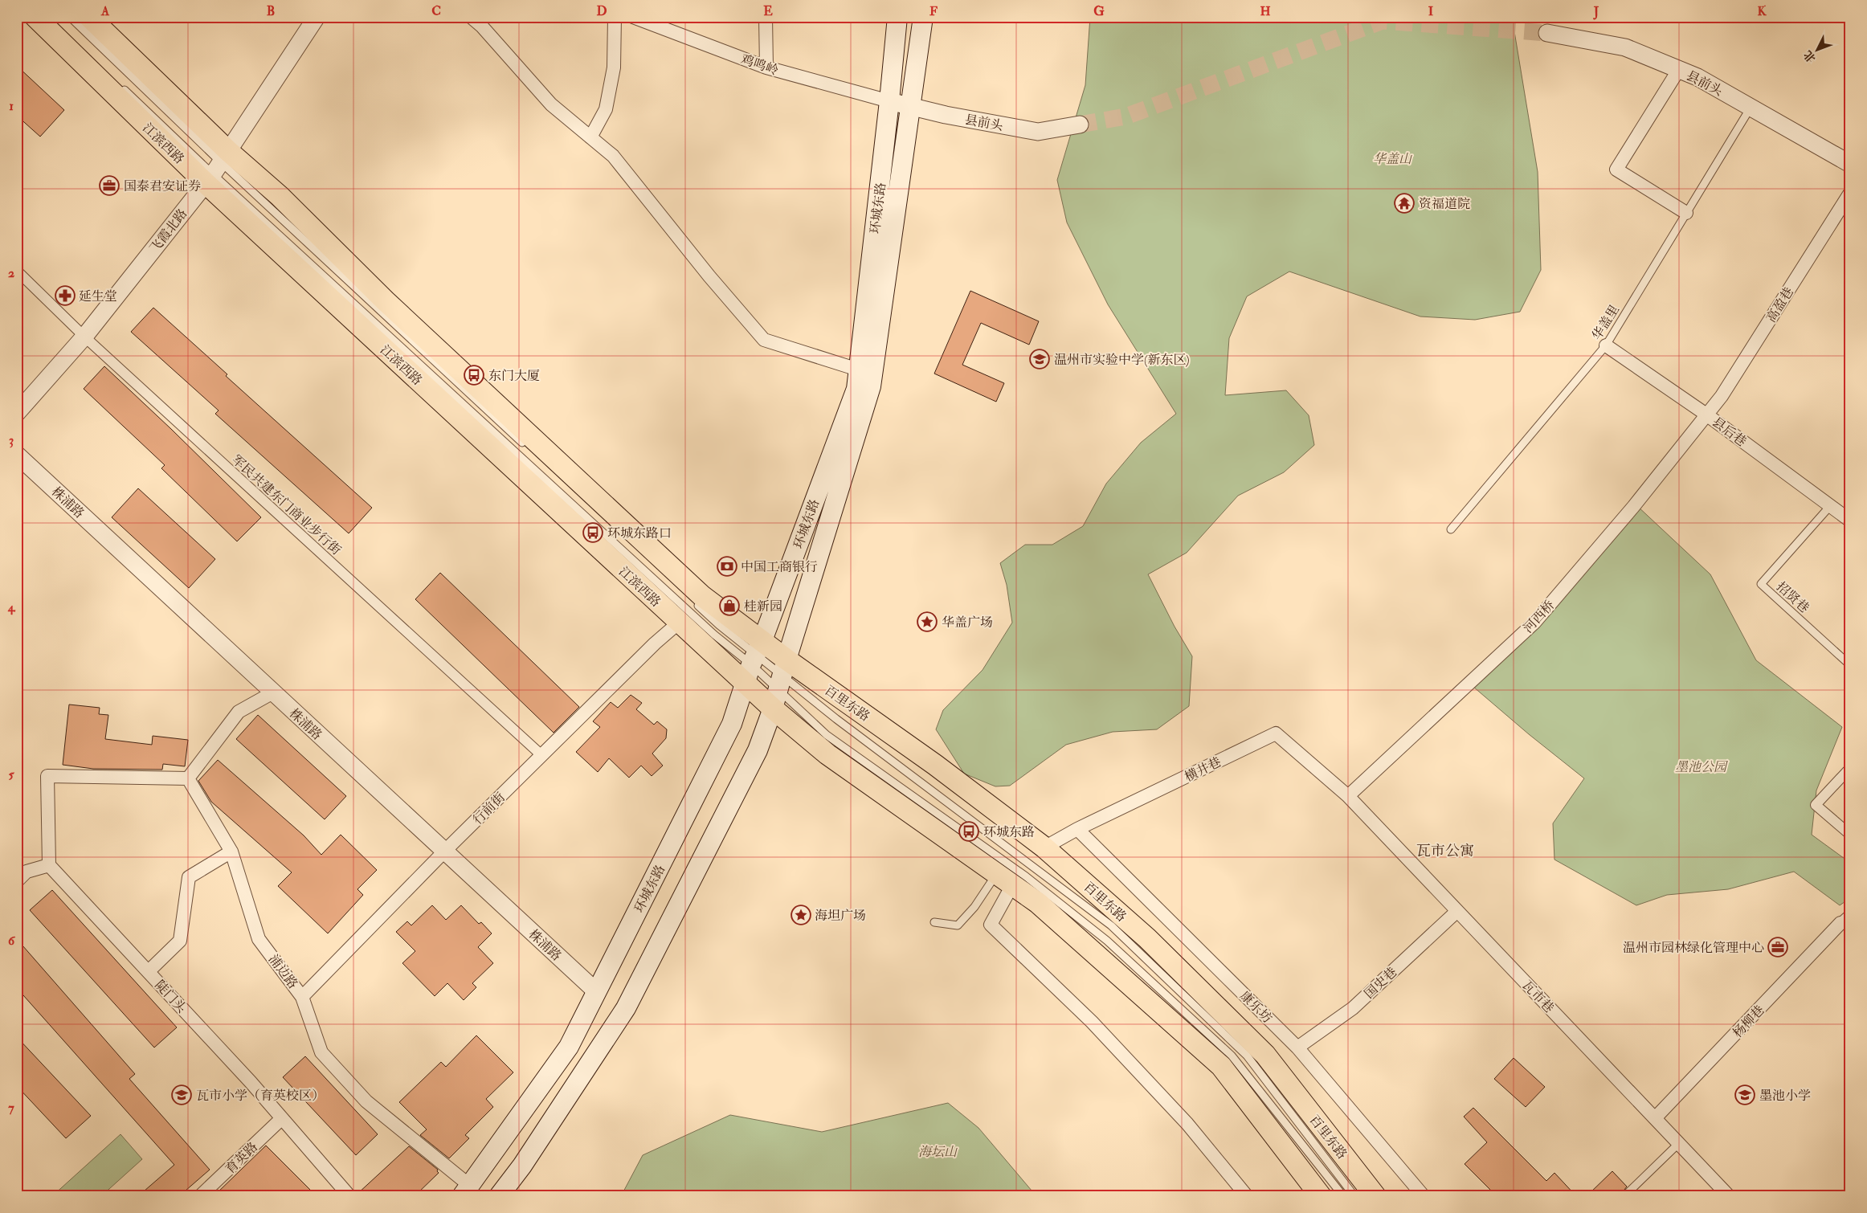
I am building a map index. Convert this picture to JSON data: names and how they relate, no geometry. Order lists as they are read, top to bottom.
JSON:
{
  "streets": {
    "main road": ["江滨西路", "环城东路", "百里东路"],
    "street": [
      "鸡鸣岭",
      "县前头",
      "飞霞北路",
      "高盈巷",
      "县后巷",
      "株浦路",
      "军民共建东门商业步行街",
      "河西桥",
      "横井巷",
      "行前街",
      "浦边路",
      "国史巷",
      "陡门头",
      "瓦市巷",
      "康乐坊",
      "杨柳巷",
      "育英路"
    ],
    "lane": ["华盖里", "招贤巷"]
  },
  "crossings": [
    ["鸡鸣岭", "县前头"],
    ["鸡鸣岭", "环城东路"],
    ["县前头", "环城东路"],
    ["县前头", "华盖里"],
    ["江滨西路", "环城东路"],
    ["江滨西路", "飞霞北路"],
    ["江滨西路", "百里东路"],
    ["江滨西路", "行前街"],
    ["环城东路", "株浦路"],
    ["环城东路", "百里东路"],
    ["环城东路", "浦边路"],
    ["飞霞北路", "军民共建东门商业步行街"],
    ["高盈巷", "县后巷"],
    ["高盈巷", "河西桥"],
    ["华盖里", "县后巷"],
    ["县后巷", "招贤巷"],
    ["县后巷", "河西桥"],
    ["株浦路", "行前街"],
    ["军民共建东门商业步行街", "行前街"],
    ["河西桥", "横井巷"],
    ["河西桥", "瓦市巷"],
    ["百里东路", "横井巷"],
    ["横井巷", "瓦市巷"],
    ["横井巷", "康乐坊"],
    ["行前街", "浦边路"],
    ["国史巷", "瓦市巷"],
    ["国史巷", "康乐坊"],
    ["陡门头", "育英路"],
    ["瓦市巷", "杨柳巷"]
  ],
  "districts": ["瓦市公寓"],
  "parks": ["华盖山", "墨池公园", "海坛山"],
  "places": {
    "office": ["国泰君安证券", "温州市园林绿化管理中心"],
    "temple": ["资福道院"],
    "pharmacy": ["延生堂"],
    "school or university": ["温州市实验中学(新东区)", "瓦市小学（育英校区）", "墨池小学"],
    "bus stop": ["东门大厦", "环城东路口", "环城东路"],
    "bank": ["中国工商银行"],
    "shop": ["桂新园"],
    "place": ["华盖广场", "海坦广场"]
  },
  "north": "bottom left",
  "grid": {
    "columns": [
      "A",
      "B",
      "C",
      "D",
      "E",
      "F",
      "G",
      "H",
      "I",
      "J",
      "K"
    ],
    "rows": [
      "1",
      "2",
      "3",
      "4",
      "5",
      "6",
      "7"
    ]
  }
}
